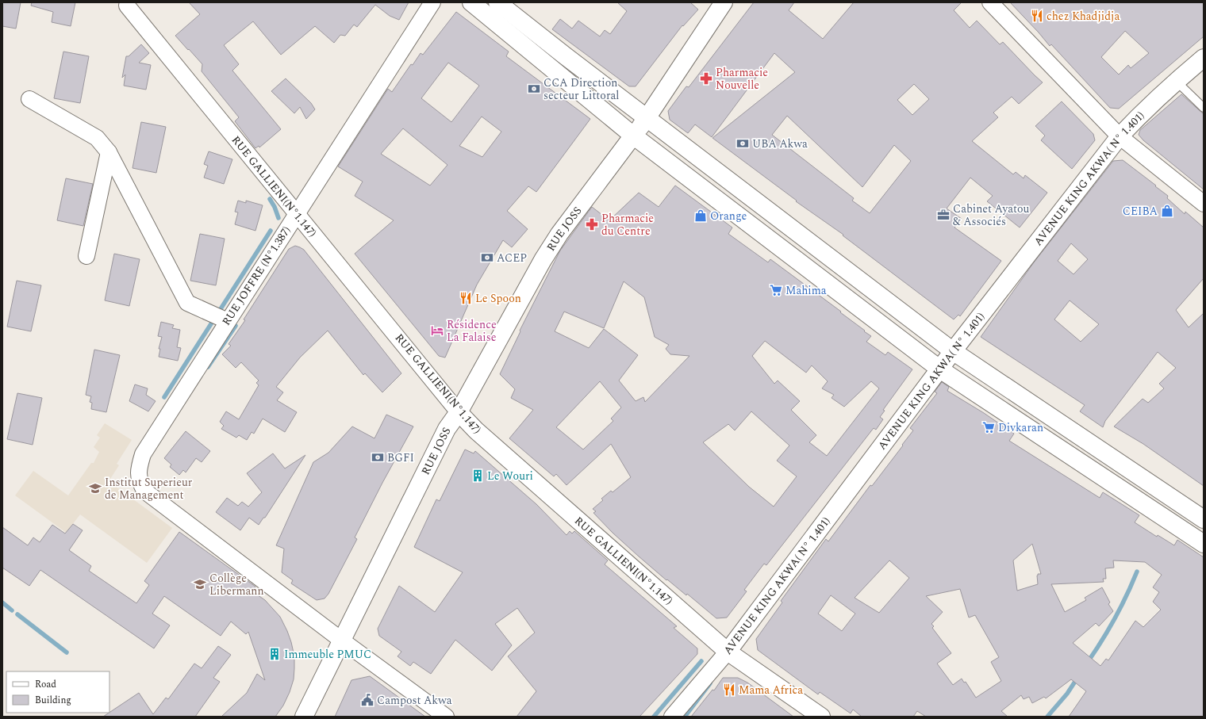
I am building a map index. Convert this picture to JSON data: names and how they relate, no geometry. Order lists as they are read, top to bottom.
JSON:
{
  "streets": {
    "main road": ["AVENUE KING AKWA( N° 1.401)", "RUE GALLIENI(N°1.147)", "RUE JOSS"],
    "street": ["RUE JOFFRE (N°1.387)"]
  },
  "crossings": [
    ["AVENUE KING AKWA( N° 1.401)", "RUE GALLIENI(N°1.147)"],
    ["RUE GALLIENI(N°1.147)", "RUE JOSS"],
    ["RUE GALLIENI(N°1.147)", "RUE JOFFRE (N°1.387)"],
    ["RUE JOSS", "RUE JOFFRE (N°1.387)"]
  ],
  "places": {
    "restaurant": ["chez Khadjidja", "Le Spoon", "Mama Africa"],
    "pharmacy": ["Pharmacie Nouvelle", "Pharmacie du Centre"],
    "bank": [
      "CCA Direction secteur Littoral",
      "UBA Akwa",
      "ACEP",
      "BGFI"
    ],
    "shop": ["CEIBA", "Orange"],
    "office": ["Cabinet Ayatou & Associés"],
    "supermarket": ["Mahima", "Divkaran"],
    "hotel": ["Résidence La Falaise"],
    "building": ["Le Wouri", "Immeuble PMUC"],
    "school or university": ["Institut Superieur de Management", "Collège Libermann"],
    "public building": ["Campost Akwa"]
  },
  "legend": ["Road", "Building"]
}
